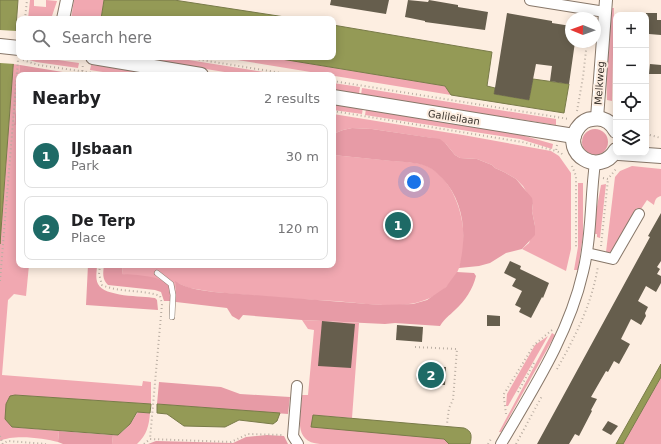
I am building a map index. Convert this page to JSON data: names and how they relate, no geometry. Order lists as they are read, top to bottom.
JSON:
{
  "streets": {
    "main road": ["Galileilaan"],
    "street": ["Melkweg"]
  },
  "crossings": [
    ["Melkweg", "Galileilaan"]
  ],
  "north": "left",
  "page": {
    "map_buttons": ["+", "−"],
    "search": "Search here",
    "heading": ["Nearby", "2 results"],
    "list": [
      {
        "mark": "1",
        "name": "IJsbaan",
        "note": "Park",
        "value": "30 m"
      },
      {
        "mark": "2",
        "name": "De Terp",
        "note": "Place",
        "value": "120 m"
      }
    ],
    "pins": ["1", "2"]
  }
}
